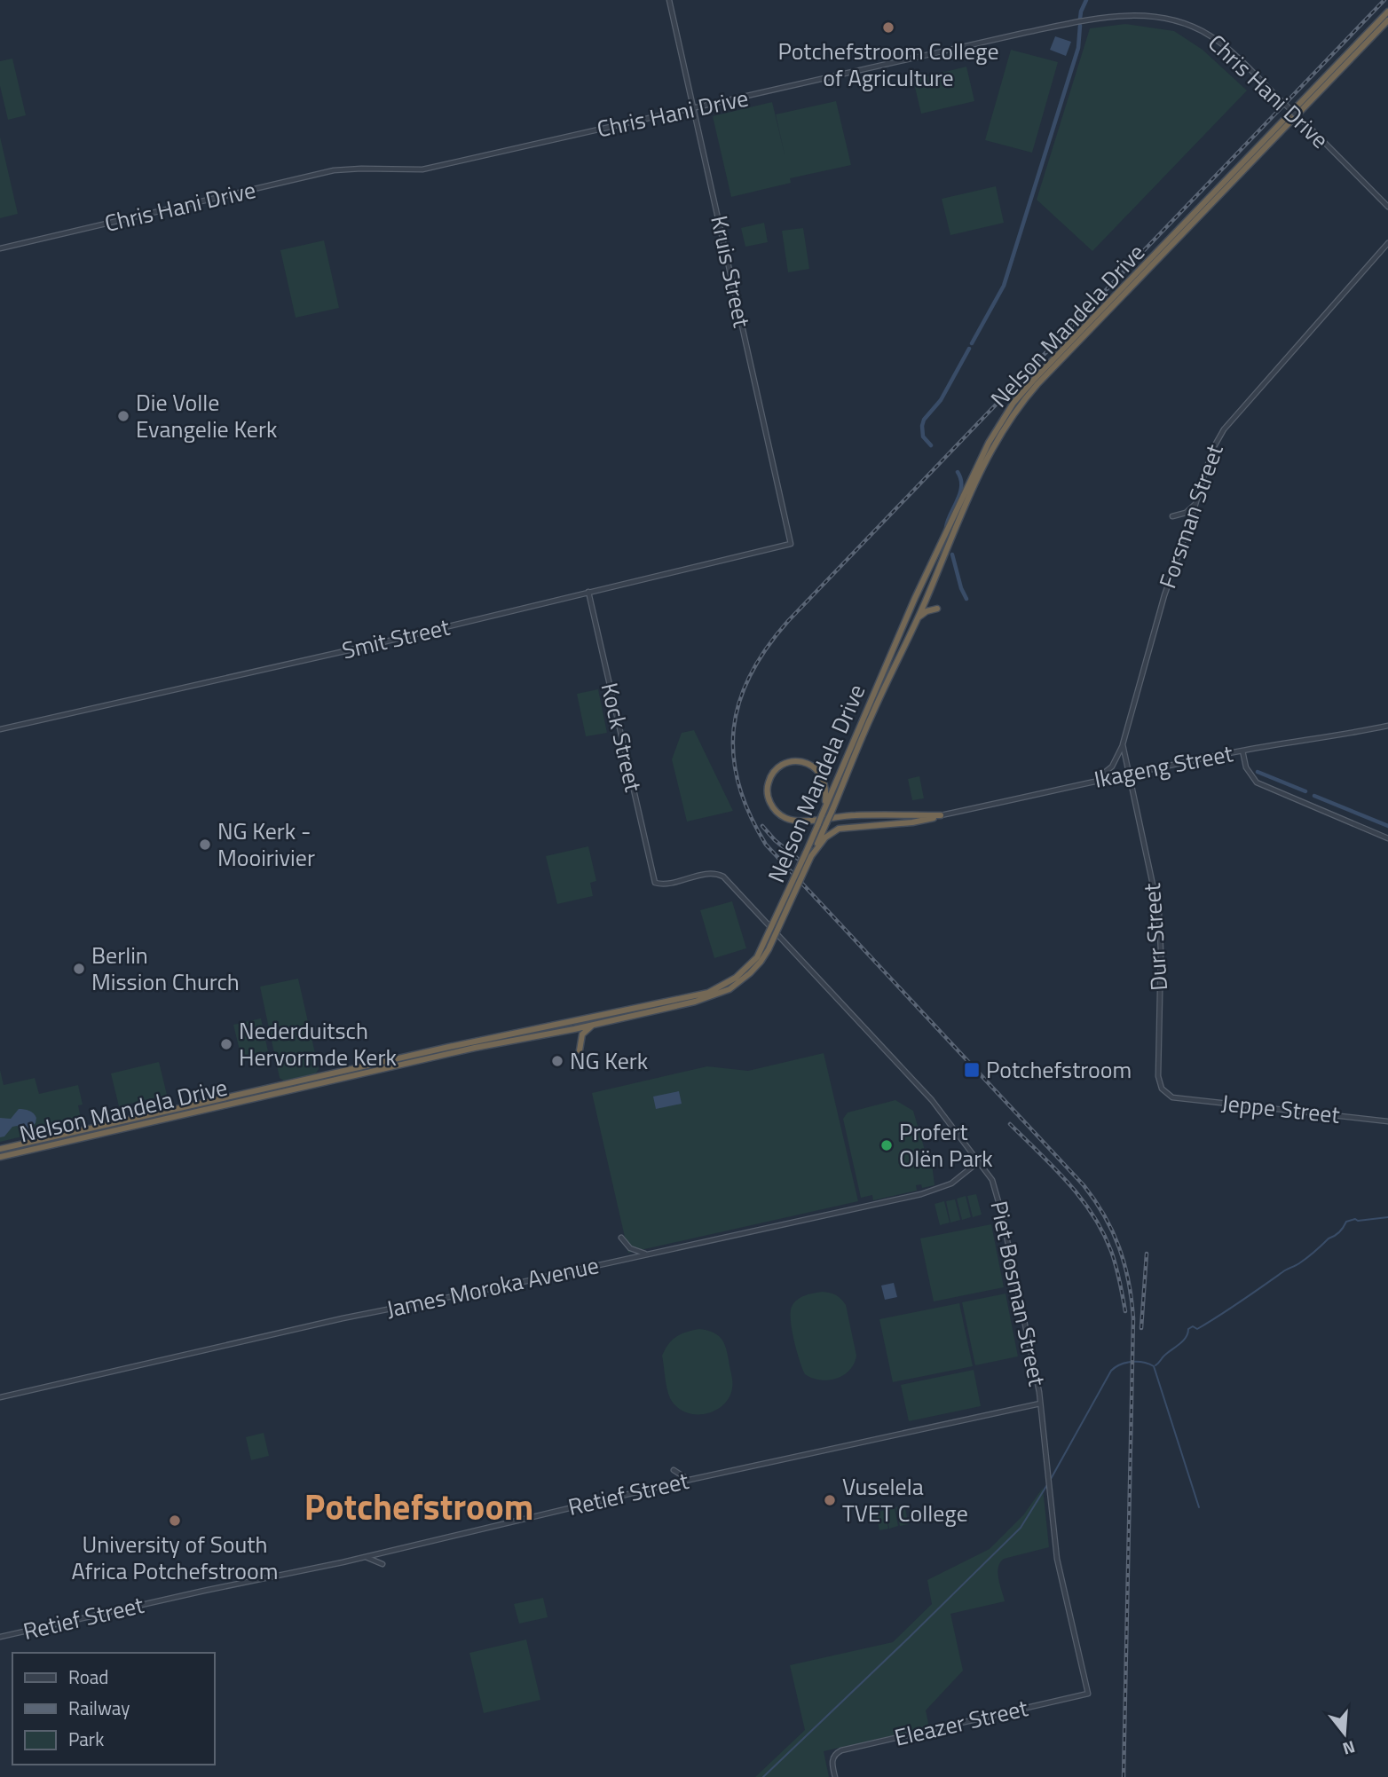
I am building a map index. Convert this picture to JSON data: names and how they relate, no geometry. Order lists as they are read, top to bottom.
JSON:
{
  "streets": {
    "highway": ["Nelson Mandela Drive"],
    "street": [
      "Chris Hani Drive",
      "Kruis Street",
      "Forsman Street",
      "Smit Street",
      "Kock Street",
      "Ikageng Street",
      "Durr Street",
      "Jeppe Street",
      "James Moroka Avenue",
      "Piet Bosman Street",
      "Retief Street",
      "Eleazer Street"
    ]
  },
  "crossings": [
    ["Chris Hani Drive", "Kruis Street"],
    ["Kruis Street", "Smit Street"],
    ["Forsman Street", "Ikageng Street"],
    ["Forsman Street", "Durr Street"],
    ["Smit Street", "Kock Street"],
    ["Kock Street", "Piet Bosman Street"],
    ["Ikageng Street", "Durr Street"],
    ["Durr Street", "Jeppe Street"],
    ["James Moroka Avenue", "Piet Bosman Street"],
    ["Piet Bosman Street", "Retief Street"],
    ["Piet Bosman Street", "Eleazer Street"]
  ],
  "districts": ["Potchefstroom"],
  "places": {
    "other": [
      "Potchefstroom College of Agriculture",
      "Die Volle Evangelie Kerk",
      "NG Kerk - Mooirivier",
      "Berlin Mission Church",
      "Nederduitsch Hervormde Kerk",
      "NG Kerk",
      "Profert Olën Park",
      "Vuselela TVET College",
      "University of South Africa Potchefstroom"
    ],
    "transit": ["Potchefstroom"]
  },
  "legend": ["Road", "Railway", "Park"],
  "north": "bottom"
}
